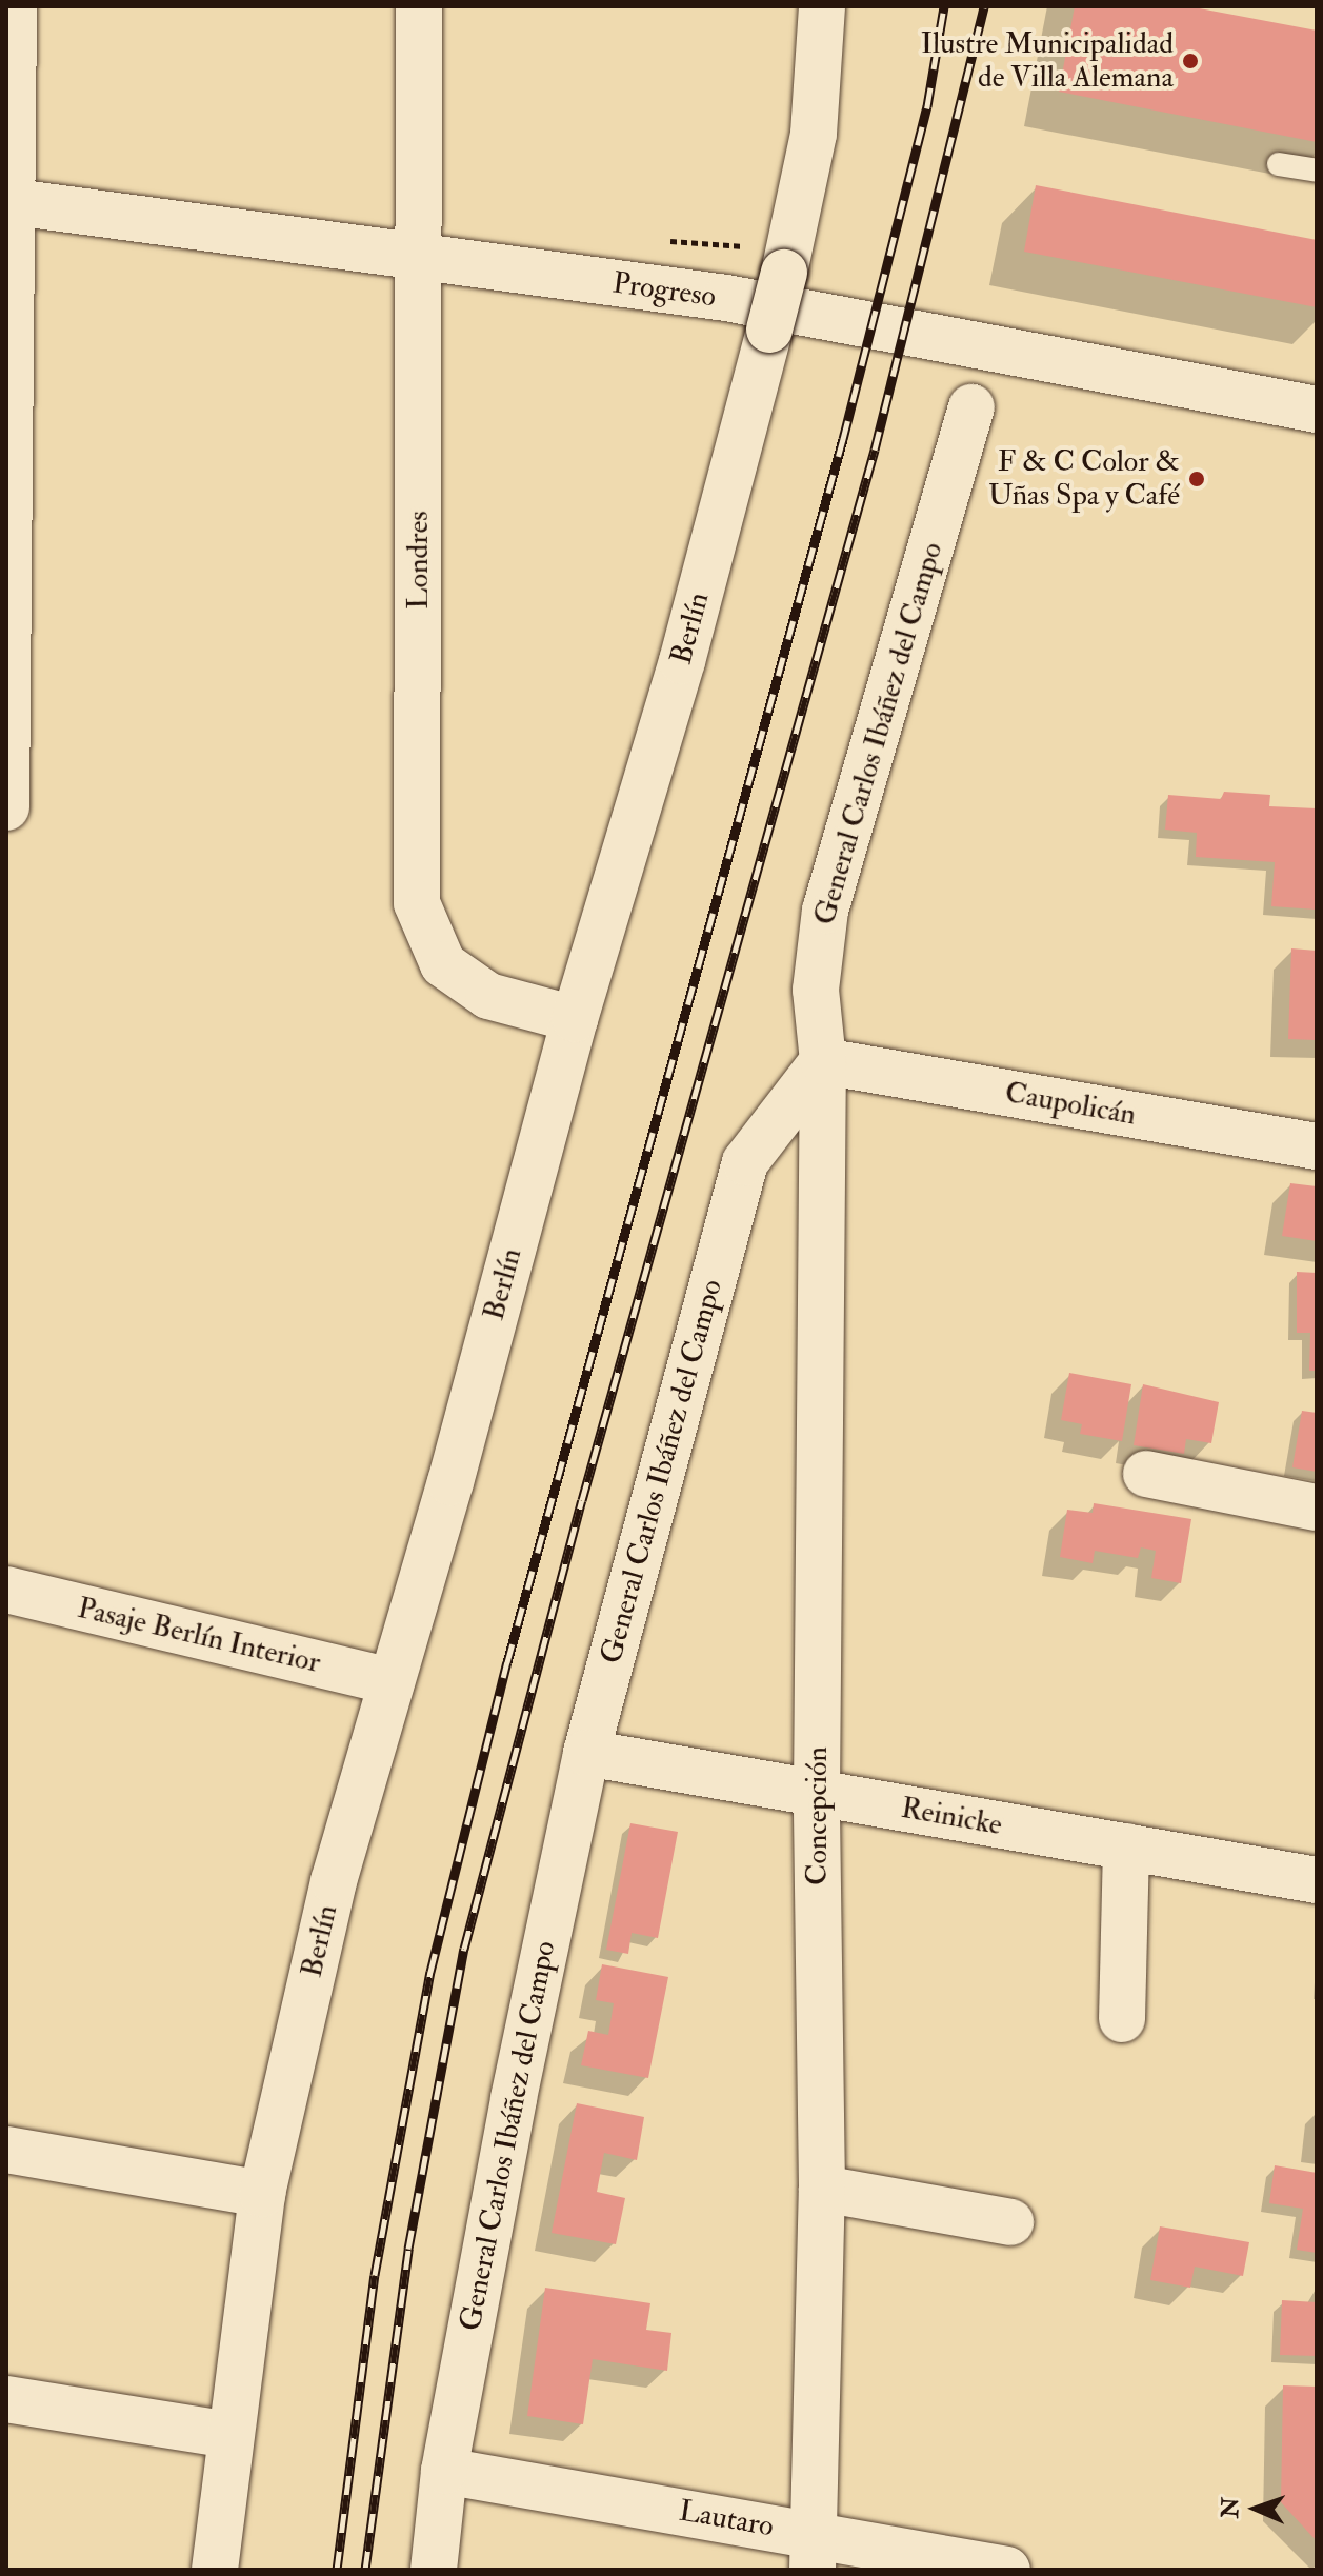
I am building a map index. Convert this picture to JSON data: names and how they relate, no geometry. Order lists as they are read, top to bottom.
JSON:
{
  "streets": {
    "street": [
      "Progreso",
      "Londres",
      "Berlín",
      "General Carlos Ibáñez del Campo",
      "Caupolicán",
      "Pasaje Berlín Interior",
      "Concepción",
      "Reinicke",
      "Lautaro"
    ]
  },
  "crossings": [
    ["Progreso", "Londres"],
    ["Londres", "Berlín"],
    ["Berlín", "Pasaje Berlín Interior"],
    ["General Carlos Ibáñez del Campo", "Caupolicán"],
    ["General Carlos Ibáñez del Campo", "Concepción"],
    ["General Carlos Ibáñez del Campo", "Reinicke"],
    ["General Carlos Ibáñez del Campo", "Lautaro"],
    ["Caupolicán", "Concepción"],
    ["Concepción", "Reinicke"],
    ["Concepción", "Lautaro"]
  ],
  "places": ["Ilustre Municipalidad de Villa Alemana", "F & C Color & Uñas Spa y Café"],
  "north": "left"
}
